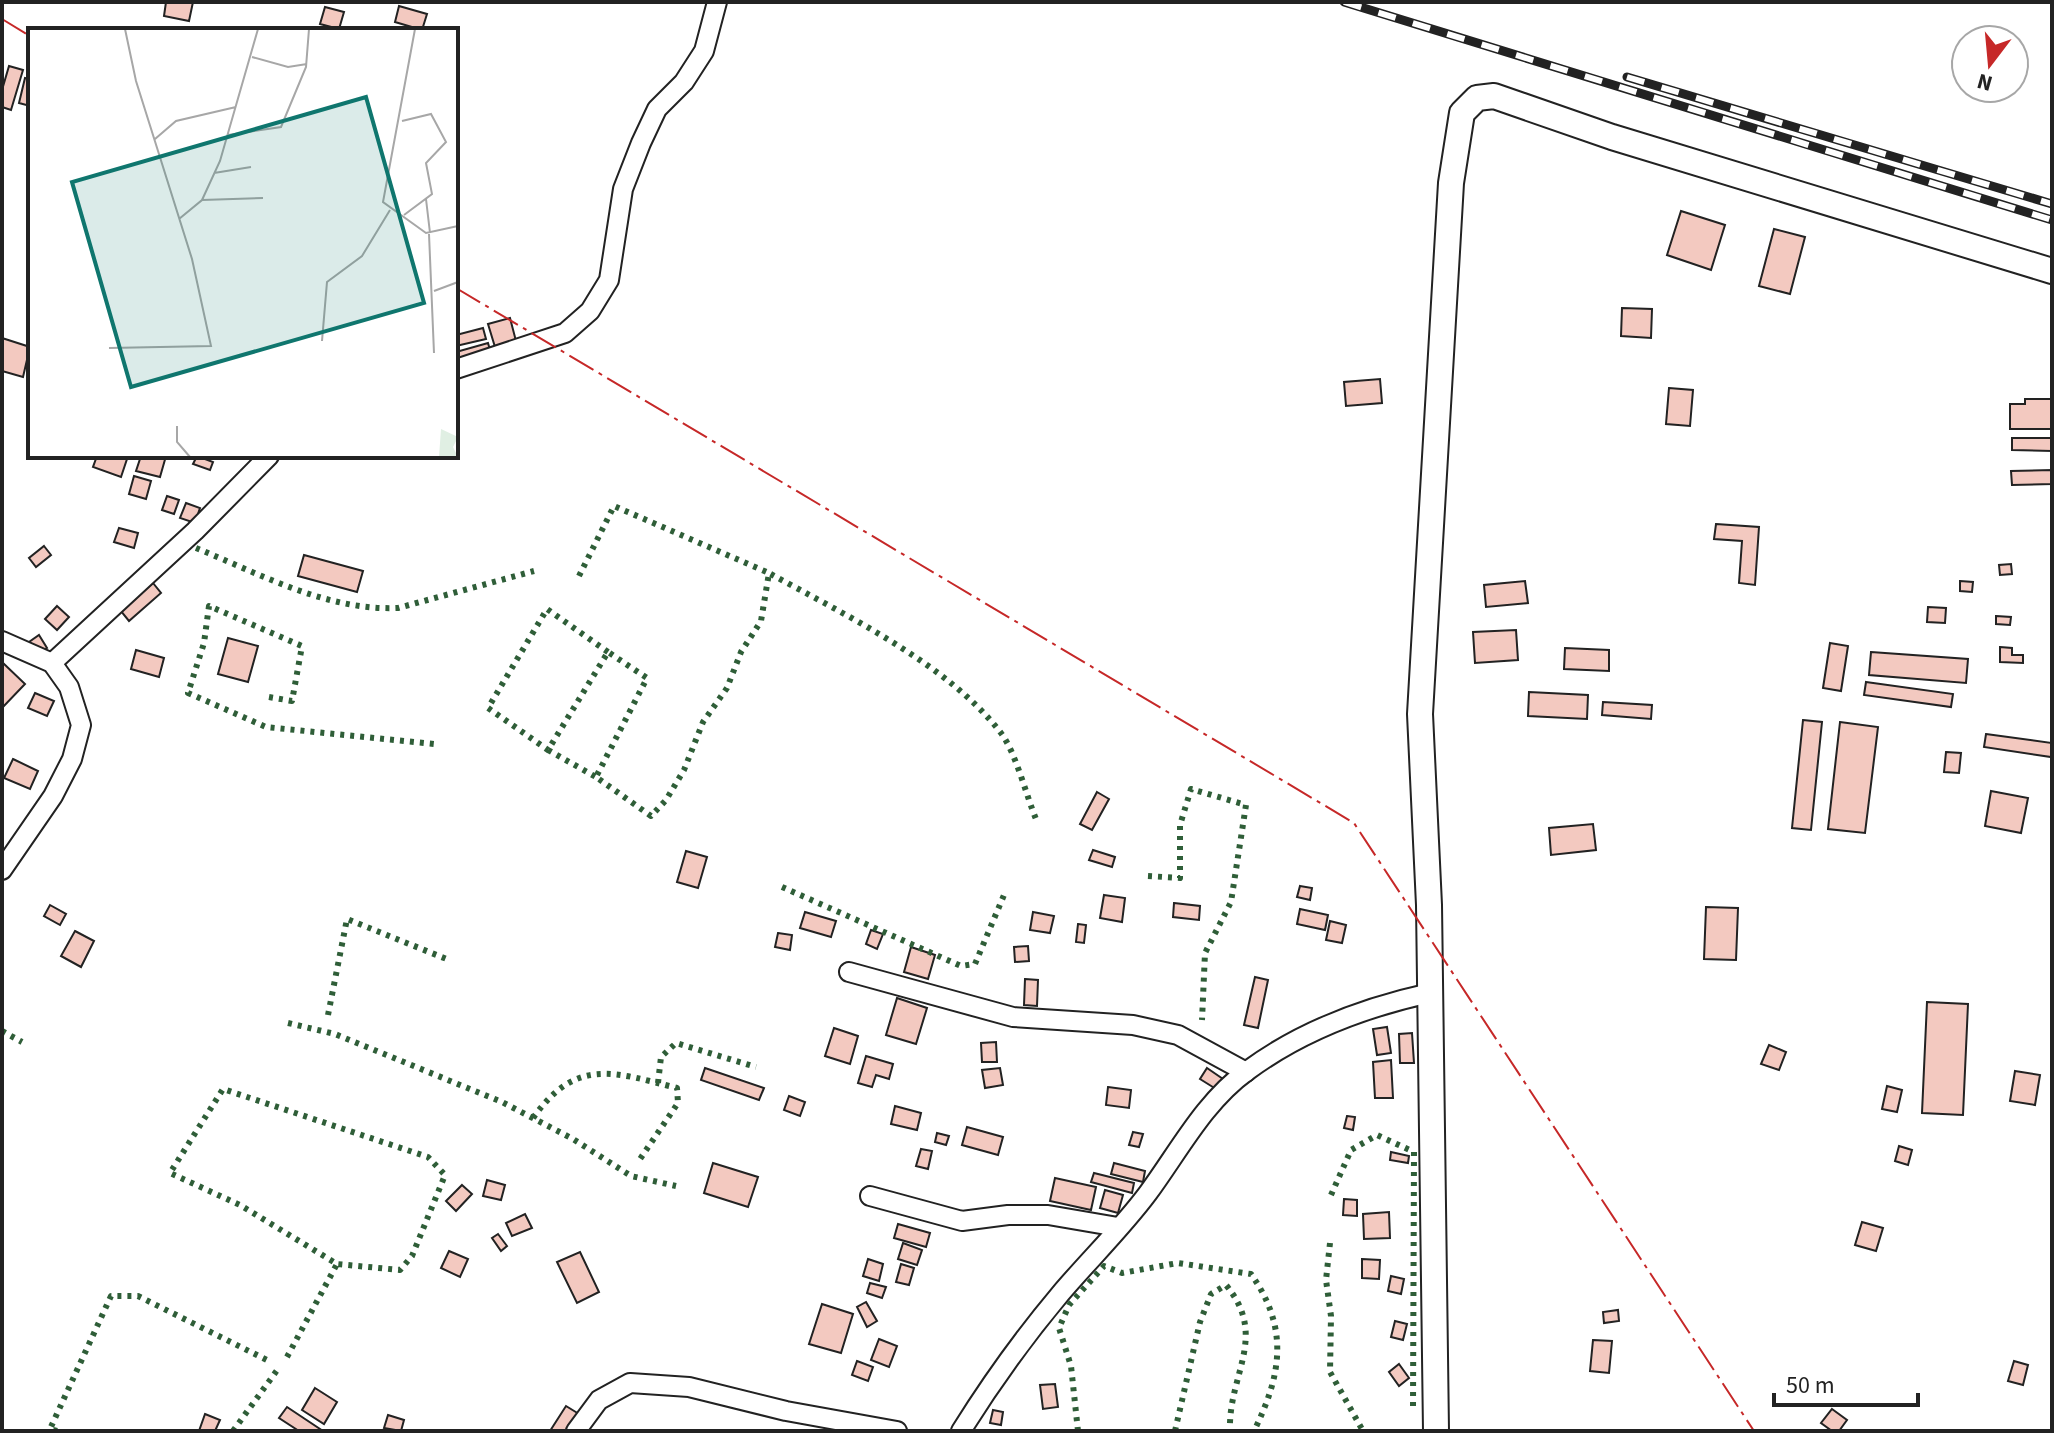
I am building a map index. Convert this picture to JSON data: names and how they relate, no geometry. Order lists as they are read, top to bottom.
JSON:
{
  "scale_bar": "50 m",
  "north": "bottom"
}
